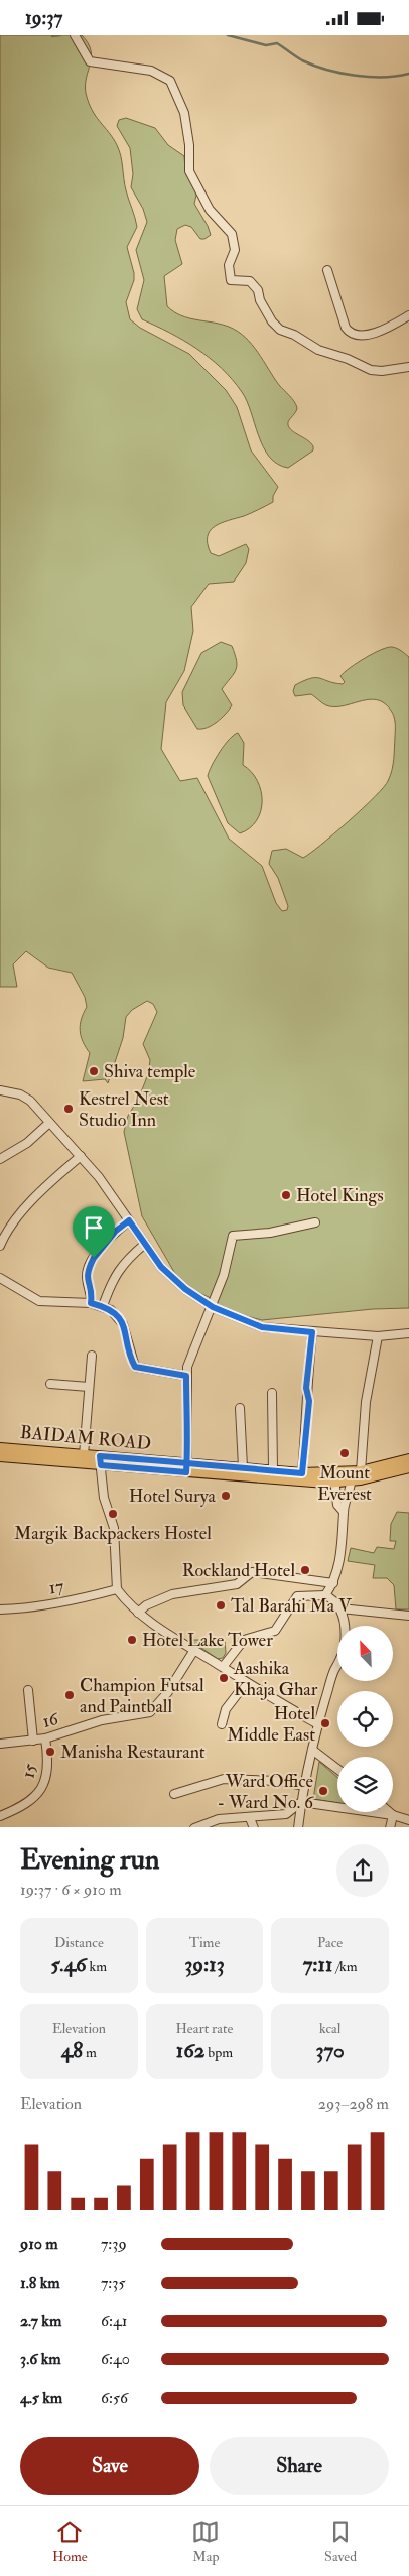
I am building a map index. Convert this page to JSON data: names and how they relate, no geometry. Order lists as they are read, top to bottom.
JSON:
{
  "streets": {
    "main road": ["BAIDAM ROAD"],
    "street": ["17", "16", "15"]
  },
  "crossings": [
    ["16", "15"]
  ],
  "places": [
    "Shiva temple",
    "Kestrel Nest Studio Inn",
    "Hotel Kings",
    "Mount Everest",
    "Hotel Surya",
    "Margik Backpackers Hostel",
    "Rockland Hotel",
    "Tal Barahi Ma V",
    "Hotel Lake Tower",
    "Aashika Khaja Ghar",
    "Champion Futsal and Paintball",
    "Hotel Middle East",
    "Manisha Restaurant",
    "Ward Office - Ward No. 6"
  ],
  "north": "top left",
  "page": {
    "status": "19:37",
    "heading": ["Evening run", "19:37 · 6 × 910 m"],
    "stats": [
      ["Distance", "5.46 km"],
      ["Time", "39:13"],
      ["Pace", "7:11 /km"],
      ["Elevation", "48 m"],
      ["Heart rate", "162 bpm"],
      ["kcal", "370"]
    ],
    "chart": ["Elevation", "293–298 m"],
    "list": [
      {
        "name": "910 m",
        "note": "7:39"
      },
      {
        "name": "1.8 km",
        "note": "7:35"
      },
      {
        "name": "2.7 km",
        "note": "6:41"
      },
      {
        "name": "3.6 km",
        "note": "6:40"
      },
      {
        "name": "4.5 km",
        "note": "6:56"
      }
    ],
    "buttons": ["Save", "Share"],
    "tabs": ["Home", "Map", "Saved"]
  }
}
